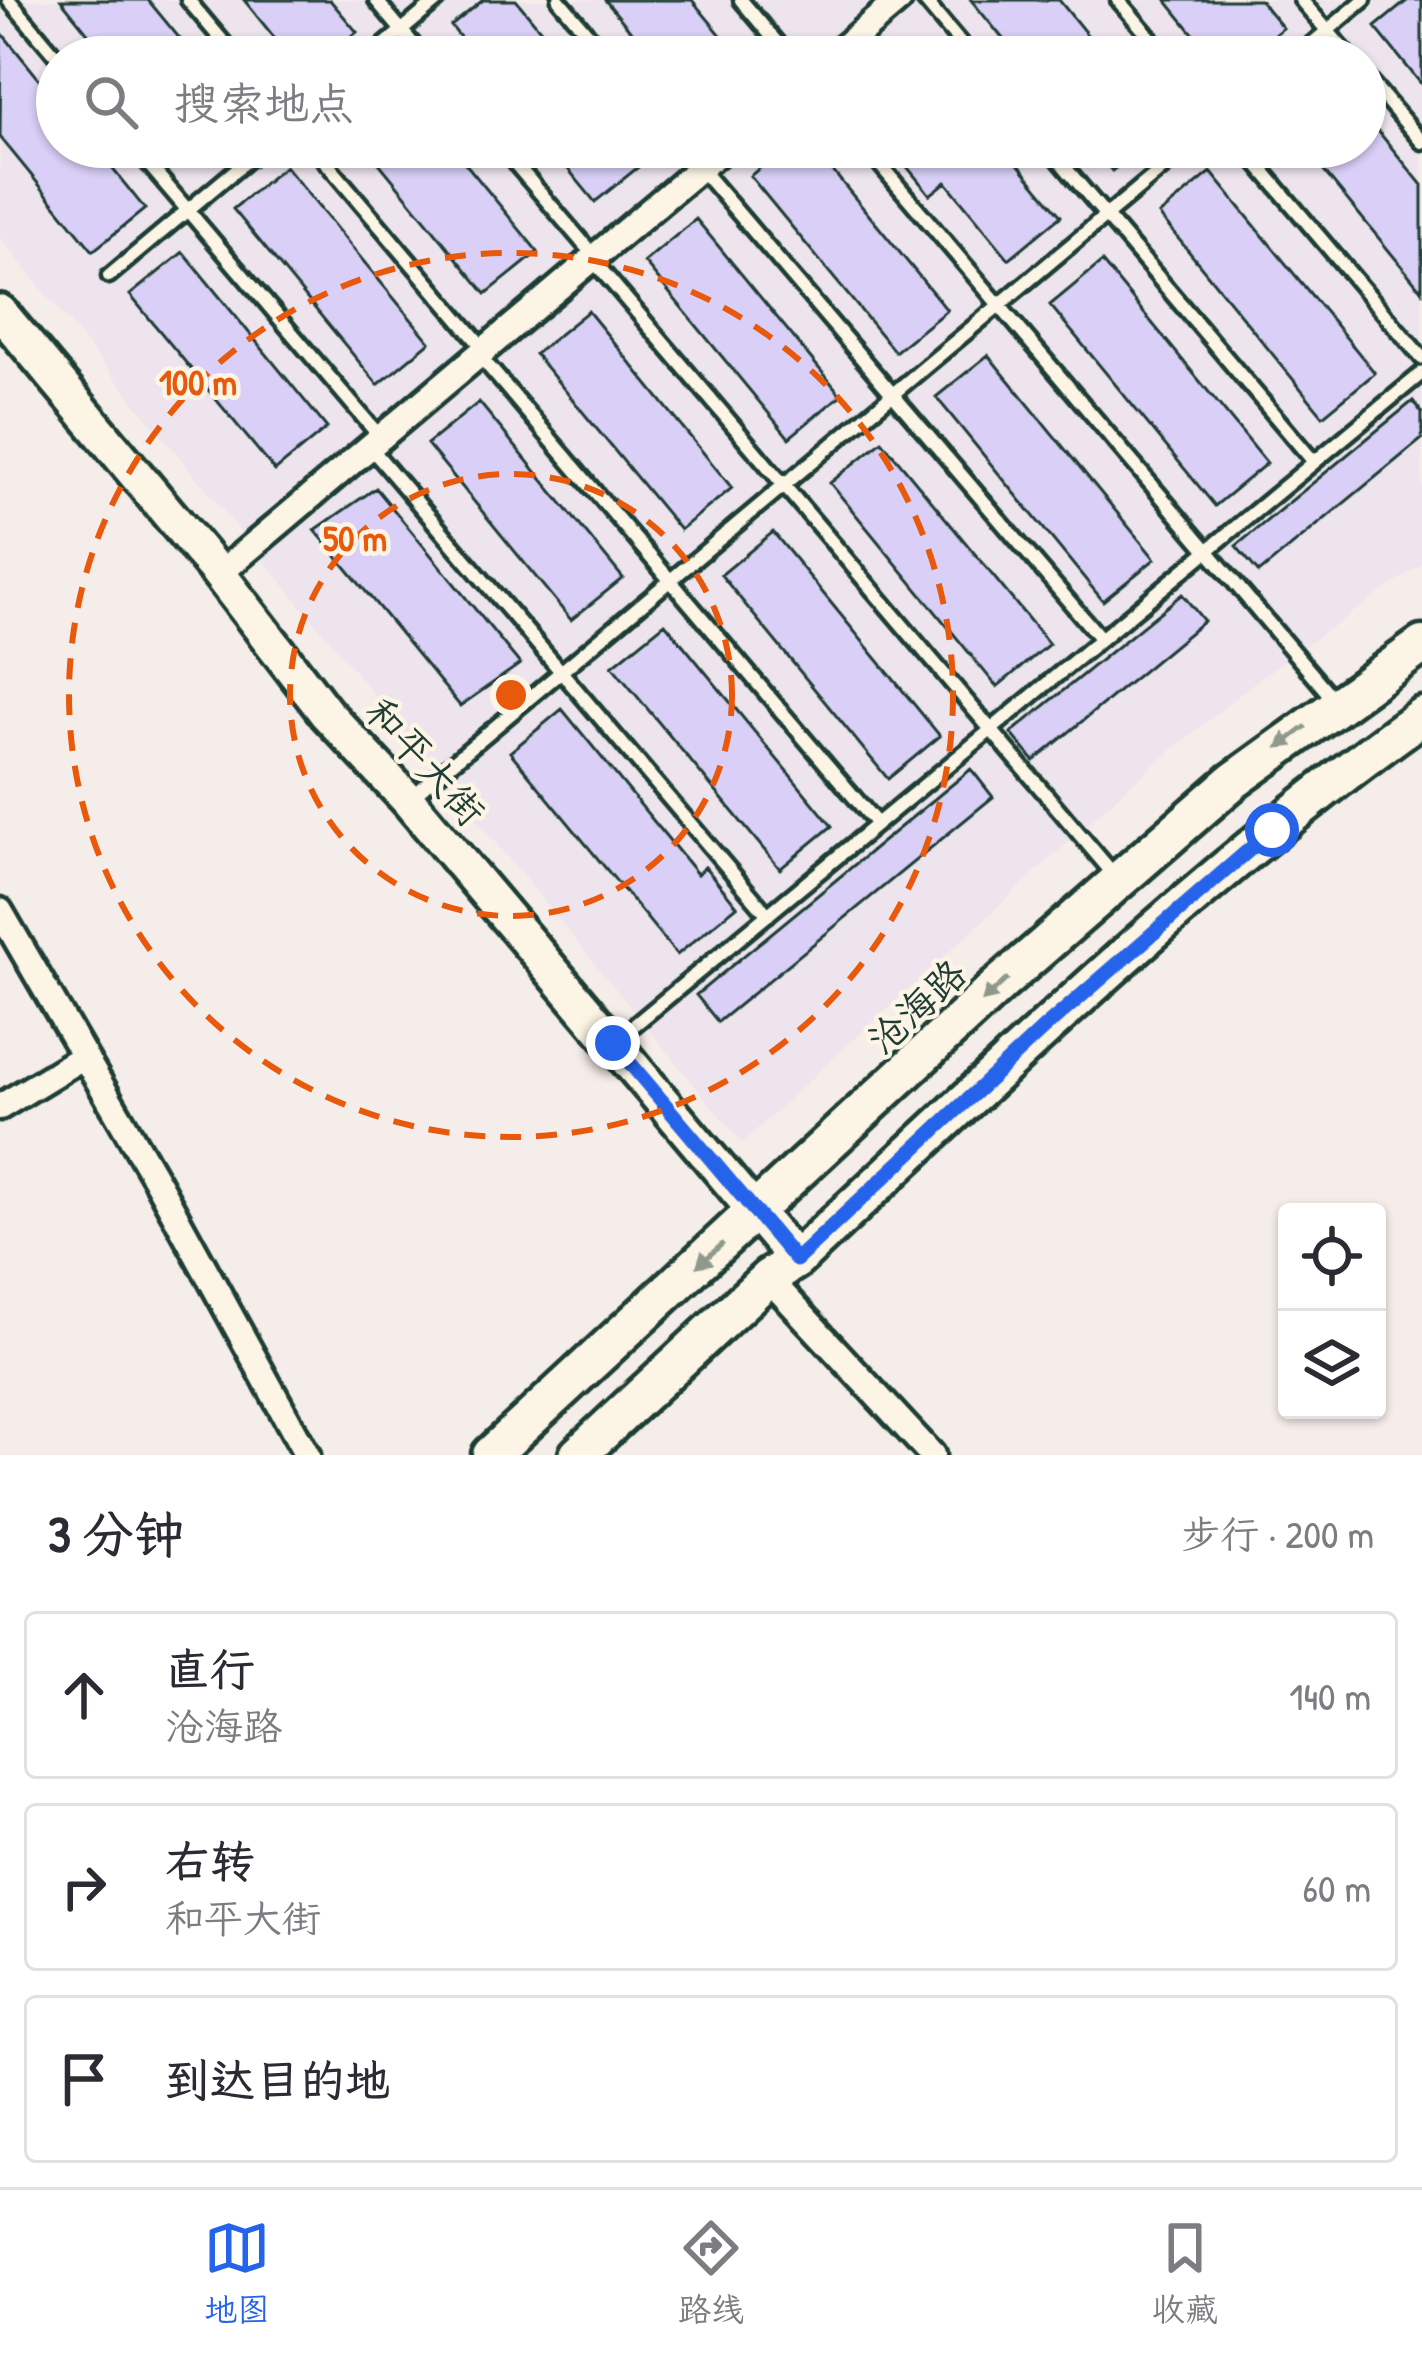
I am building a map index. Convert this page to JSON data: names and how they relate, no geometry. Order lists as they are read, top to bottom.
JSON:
{
  "streets": {
    "main road": ["沧海路"],
    "street": ["和平大街"]
  },
  "crossings": [
    ["和平大街", "沧海路"]
  ],
  "page": {
    "search": "搜索地点",
    "heading": ["3 分钟", "步行 · 200 m"],
    "list": [
      ["直行", "沧海路", "140 m"],
      ["右转", "和平大街", "60 m"],
      "到达目的地"
    ],
    "nav": ["地图", "路线", "收藏"]
  },
  "rings": ["100 m", "50 m"]
}
